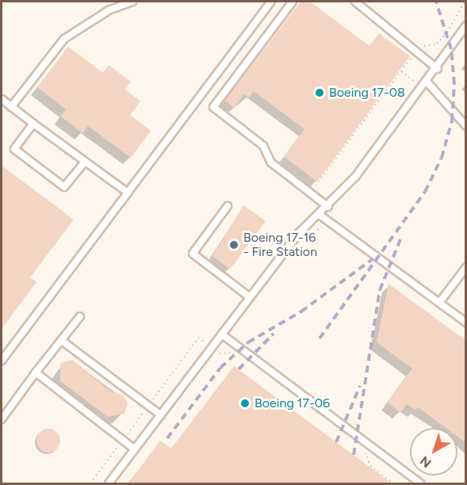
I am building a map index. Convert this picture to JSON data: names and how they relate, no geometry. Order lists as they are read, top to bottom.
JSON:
{
  "places": ["Boeing 17-08", "Boeing 17-16 - Fire Station", "Boeing 17-06"],
  "north": "bottom left"
}
